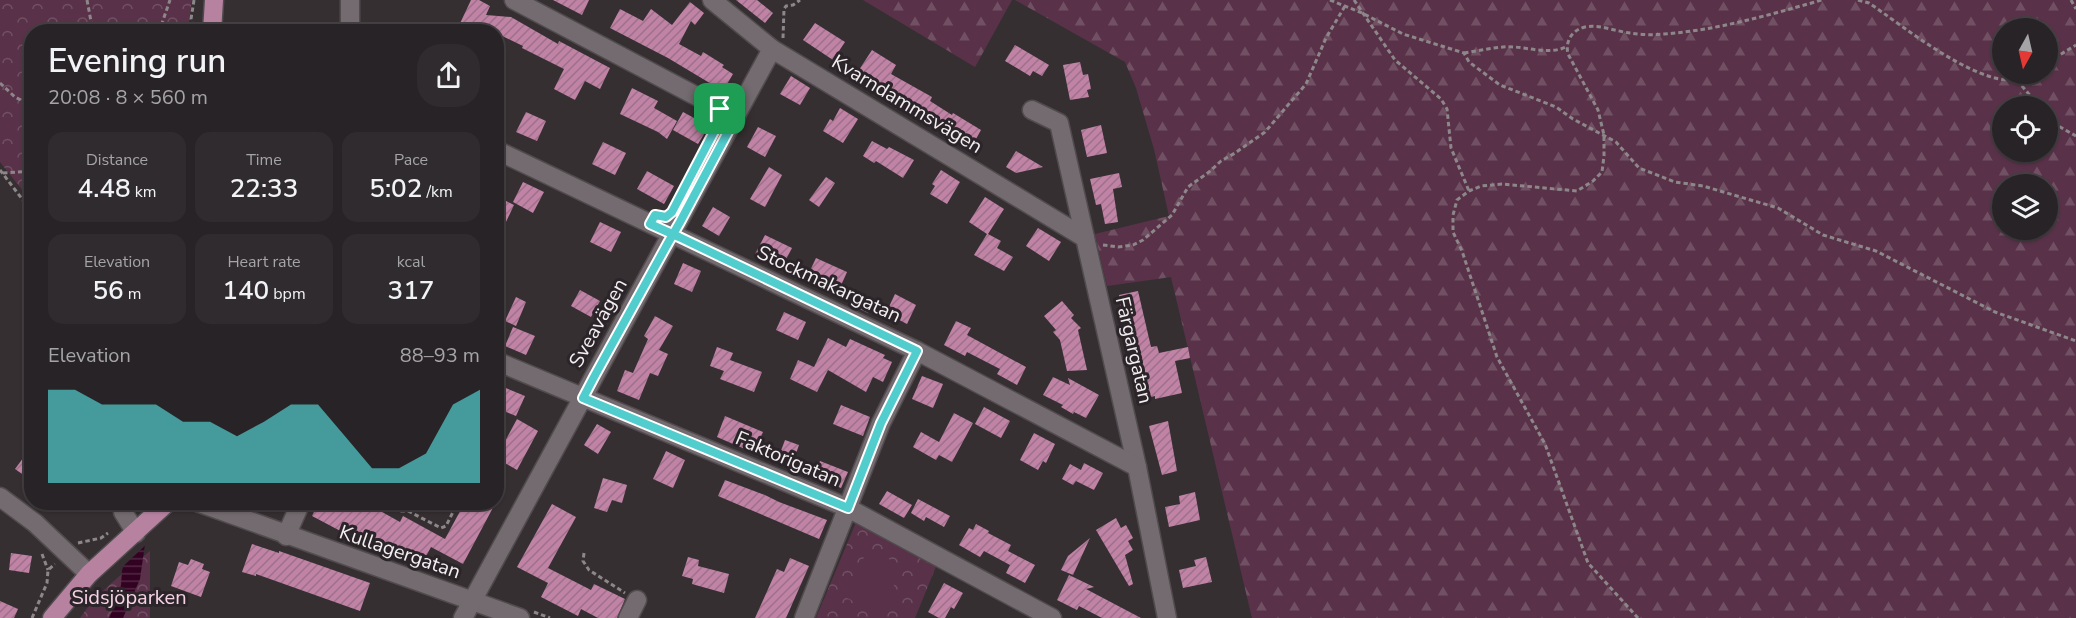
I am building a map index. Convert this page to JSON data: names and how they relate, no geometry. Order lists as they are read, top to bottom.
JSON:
{
  "streets": {
    "street": [
      "Kvarndammsvägen",
      "Stockmakargatan",
      "Sveavägen",
      "Färgargatan",
      "Faktorigatan",
      "Kullagergatan"
    ]
  },
  "crossings": [
    ["Kvarndammsvägen", "Sveavägen"],
    ["Kvarndammsvägen", "Färgargatan"],
    ["Stockmakargatan", "Sveavägen"],
    ["Stockmakargatan", "Färgargatan"],
    ["Sveavägen", "Faktorigatan"],
    ["Sveavägen", "Kullagergatan"]
  ],
  "parks": ["Sidsjöparken"],
  "north": "bottom",
  "page": {
    "heading": ["Evening run", "20:08 · 8 × 560 m"],
    "stats": [
      ["Distance", "4.48 km"],
      ["Time", "22:33"],
      ["Pace", "5:02 /km"],
      ["Elevation", "56 m"],
      ["Heart rate", "140 bpm"],
      ["kcal", "317"]
    ],
    "chart": ["Elevation", "88–93 m"]
  }
}
